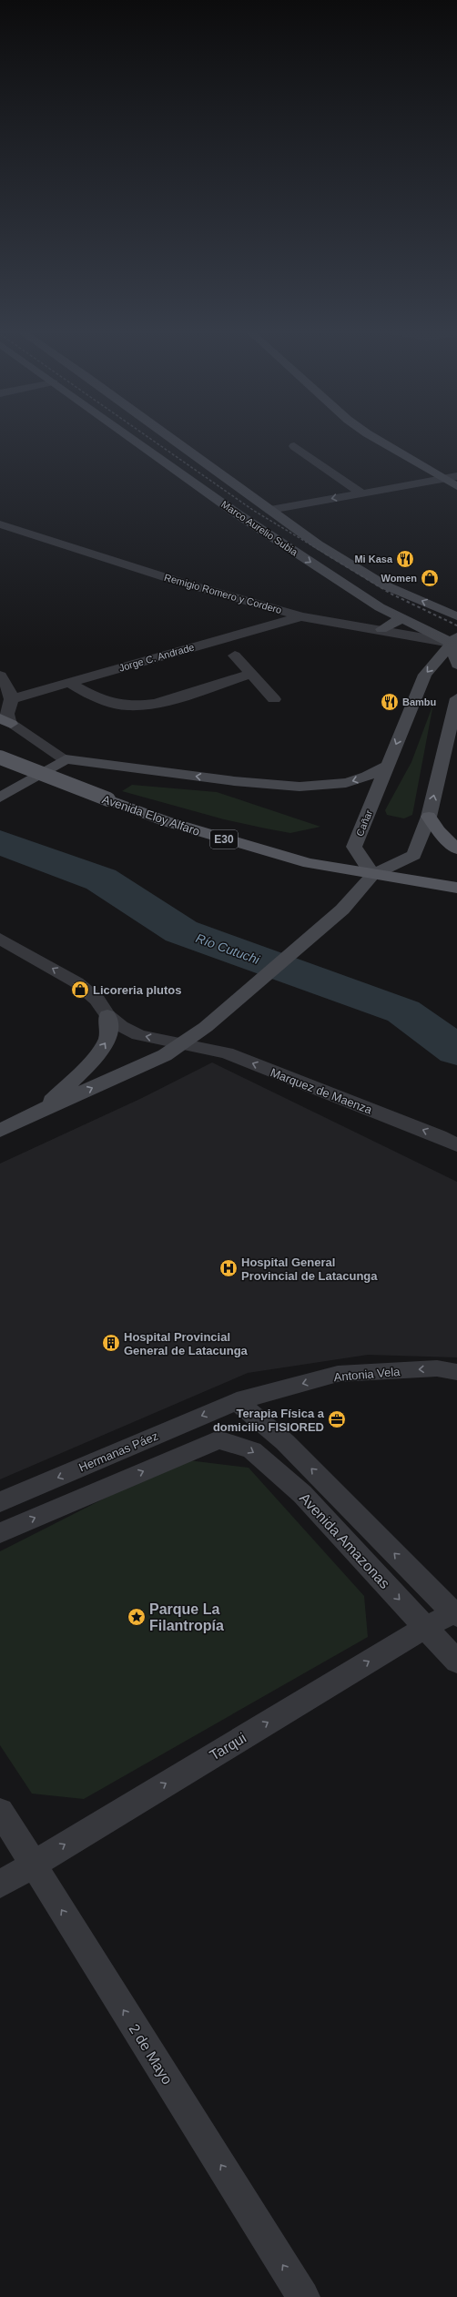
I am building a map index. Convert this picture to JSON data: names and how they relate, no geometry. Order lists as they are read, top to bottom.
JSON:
{
  "streets": {
    "main road": [
      "Marco Aurelio Subia",
      "Avenida Eloy Alfaro",
      "Cañar",
      "E30"
    ],
    "street": [
      "Remigio Romero y Cordero",
      "Jorge C. Andrade",
      "Marquez de Maenza",
      "Antonia Vela",
      "Hermanas Páez",
      "Avenida Amazonas",
      "Tarqui",
      "2 de Mayo"
    ]
  },
  "crossings": [
    ["Marco Aurelio Subia", "Remigio Romero y Cordero"],
    ["Marco Aurelio Subia", "Cañar"],
    ["Remigio Romero y Cordero", "Jorge C. Andrade"],
    ["Remigio Romero y Cordero", "Cañar"],
    ["Avenida Eloy Alfaro", "Cañar"],
    ["Antonia Vela", "Hermanas Páez"],
    ["Antonia Vela", "Avenida Amazonas"],
    ["Hermanas Páez", "Avenida Amazonas"],
    ["Avenida Amazonas", "Tarqui"],
    ["Tarqui", "2 de Mayo"]
  ],
  "one_way": [
    "Marquez de Maenza",
    "Antonia Vela",
    "Hermanas Páez",
    "Tarqui",
    "2 de Mayo"
  ],
  "water": ["Río Cutuchi"],
  "places": {
    "restaurant": ["Mi Kasa", "Bambu"],
    "shop": ["Women", "Licoreria plutos"],
    "hospital": ["Hospital General Provincial de Latacunga"],
    "building": ["Hospital Provincial General de Latacunga"],
    "office": ["Terapia Física a domicilio FISIORED"],
    "place": ["Parque La Filantropía"]
  }
}
